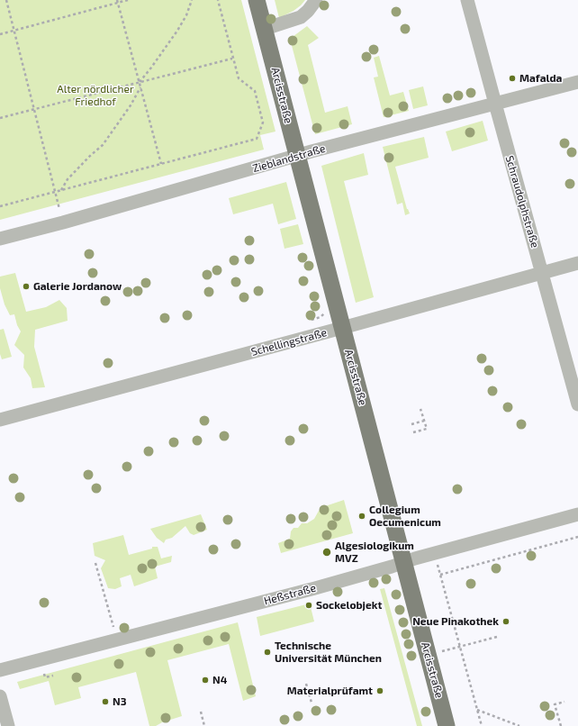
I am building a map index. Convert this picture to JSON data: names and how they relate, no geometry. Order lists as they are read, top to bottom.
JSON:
{
  "streets": {
    "main road": ["Arcisstraße"],
    "street": [
      "Zieblandstraße",
      "Schraudolphstraße",
      "Schellingstraße",
      "Heßstraße"
    ]
  },
  "crossings": [
    ["Arcisstraße", "Zieblandstraße"],
    ["Arcisstraße", "Schellingstraße"],
    ["Arcisstraße", "Heßstraße"],
    ["Zieblandstraße", "Schraudolphstraße"],
    ["Schraudolphstraße", "Schellingstraße"]
  ],
  "parks": ["Alter nördlicher Friedhof"],
  "places": [
    "Mafalda",
    "Galerie Jordanow",
    "Collegium Oecumenicum",
    "Algesiologikum MVZ",
    "Sockelobjekt",
    "Neue Pinakothek",
    "Technische Universität München",
    "N4",
    "Materialprüfamt",
    "N3"
  ]
}
